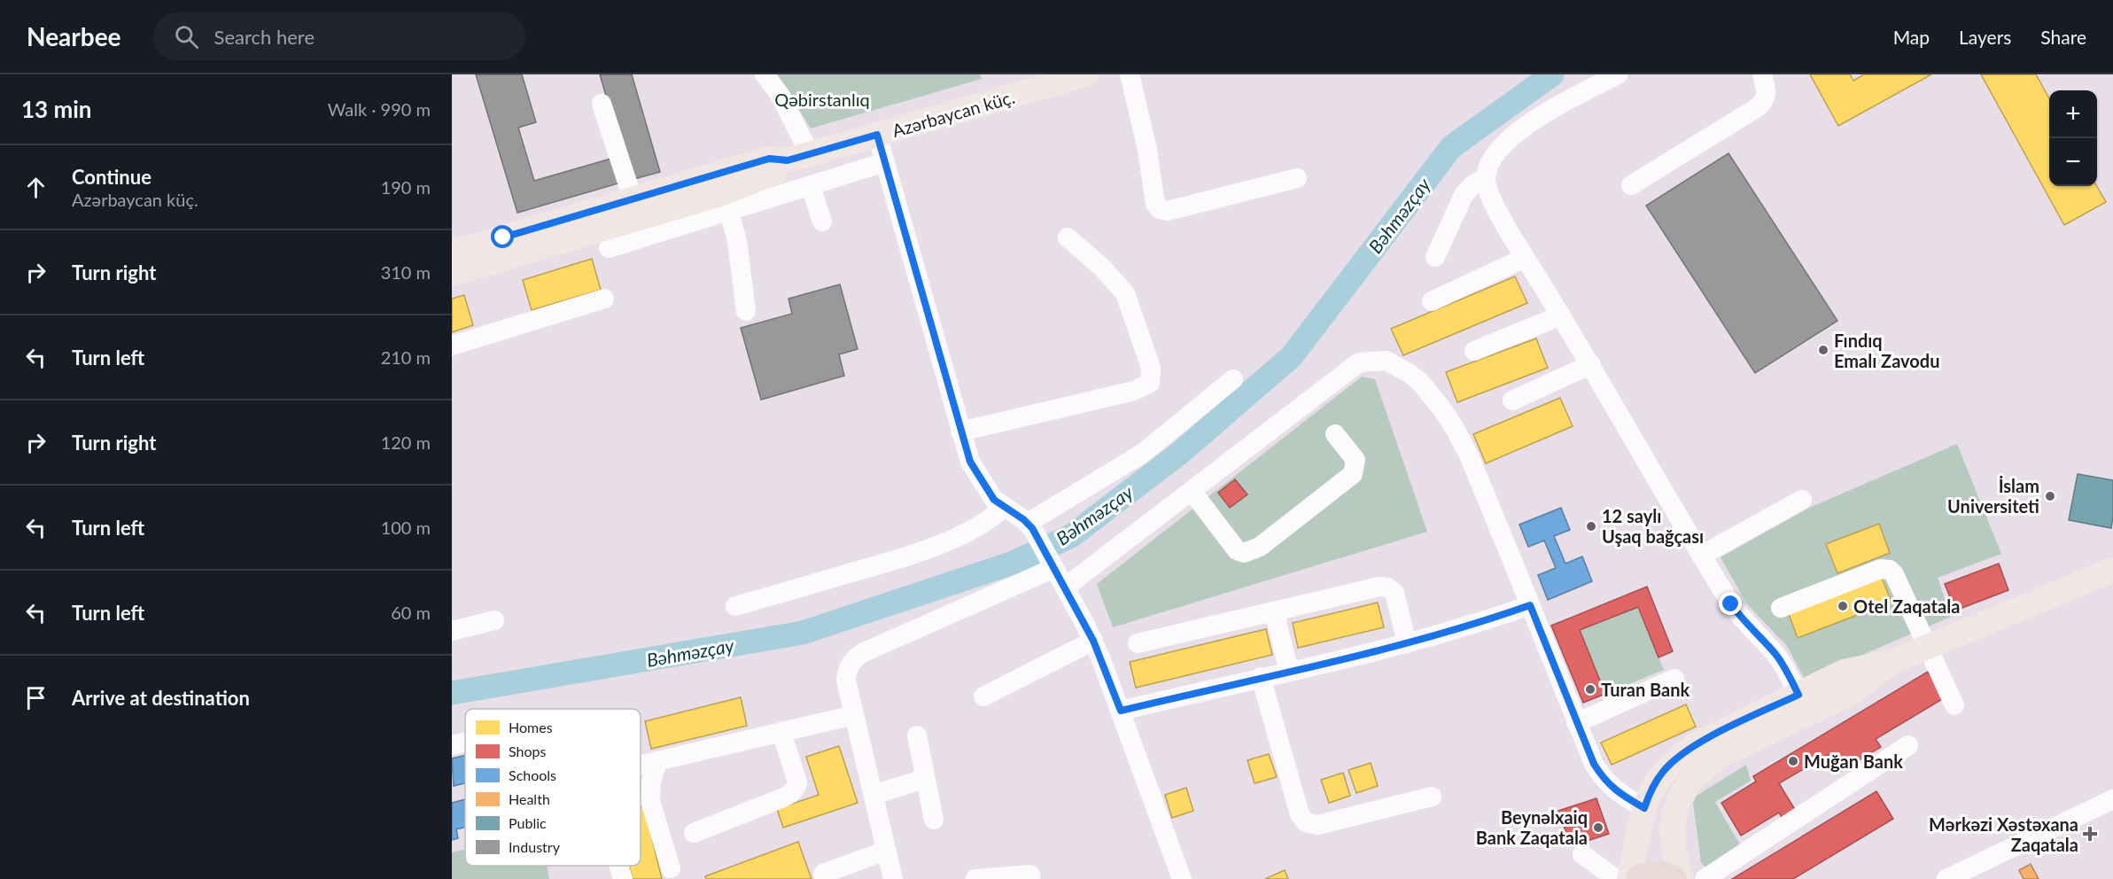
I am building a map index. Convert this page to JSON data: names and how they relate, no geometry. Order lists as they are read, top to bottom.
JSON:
{
  "streets": {
    "main road": ["Azərbaycan küç."]
  },
  "water": ["Bəhməzçay"],
  "parks": ["Qəbirstanlıq"],
  "places": {
    "other": [
      "Fındıq Emalı Zavodu",
      "İslam Universiteti",
      "12 saylı Uşaq bağçası",
      "Otel Zaqatala",
      "Turan Bank",
      "Muğan Bank",
      "Beynəlxaiq Bank Zaqatala"
    ],
    "health": ["Mərkəzi Xəstəxana Zaqatala"]
  },
  "legend": [
    "Homes",
    "Shops",
    "Schools",
    "Health",
    "Public",
    "Industry"
  ],
  "page": {
    "header": "Nearbee",
    "search": "Search here",
    "nav": ["Map", "Layers", "Share"],
    "heading": ["13 min", "Walk · 990 m"],
    "map_buttons": ["+", "−"],
    "list": [
      ["Continue", "Azərbaycan küç.", "190 m"],
      ["Turn right", "310 m"],
      ["Turn left", "210 m"],
      ["Turn right", "120 m"],
      ["Turn left", "100 m"],
      ["Turn left", "60 m"],
      "Arrive at destination"
    ]
  }
}
